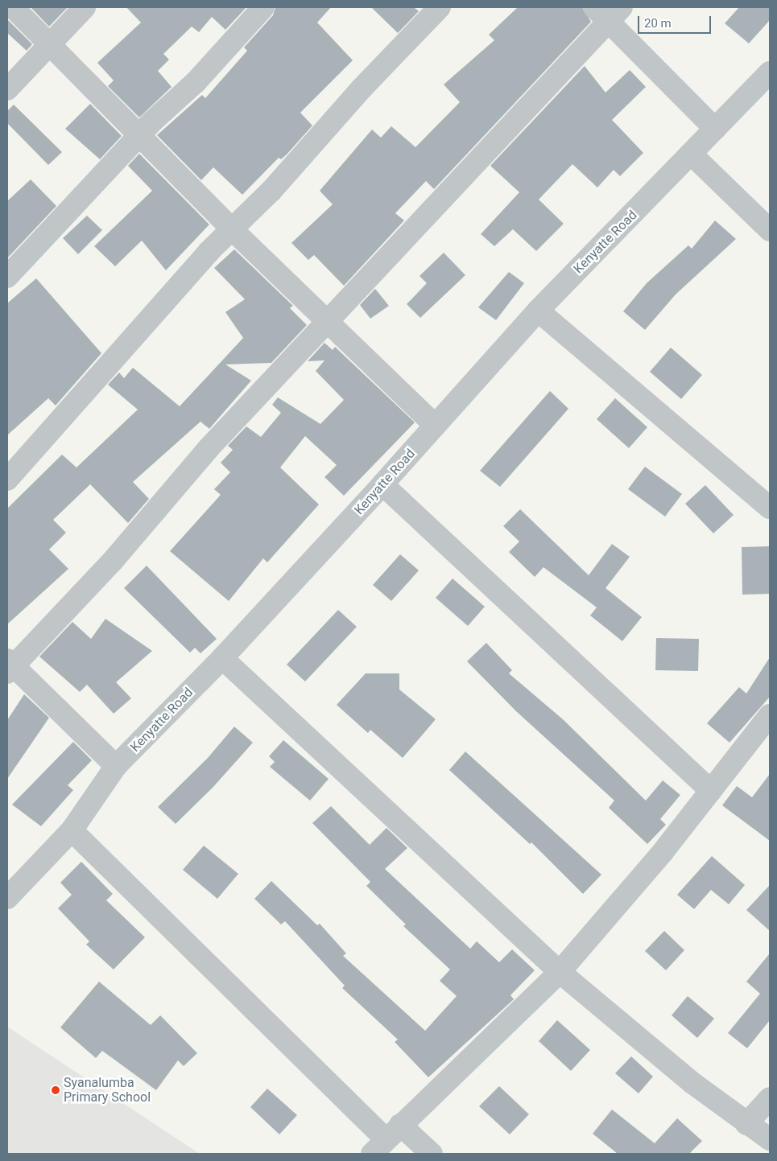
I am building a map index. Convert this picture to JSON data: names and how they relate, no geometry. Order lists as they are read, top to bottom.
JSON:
{
  "streets": {
    "street": ["Kenyatte Road"]
  },
  "places": ["Syanalumba Primary School"],
  "scale_bar": "20 m"
}
